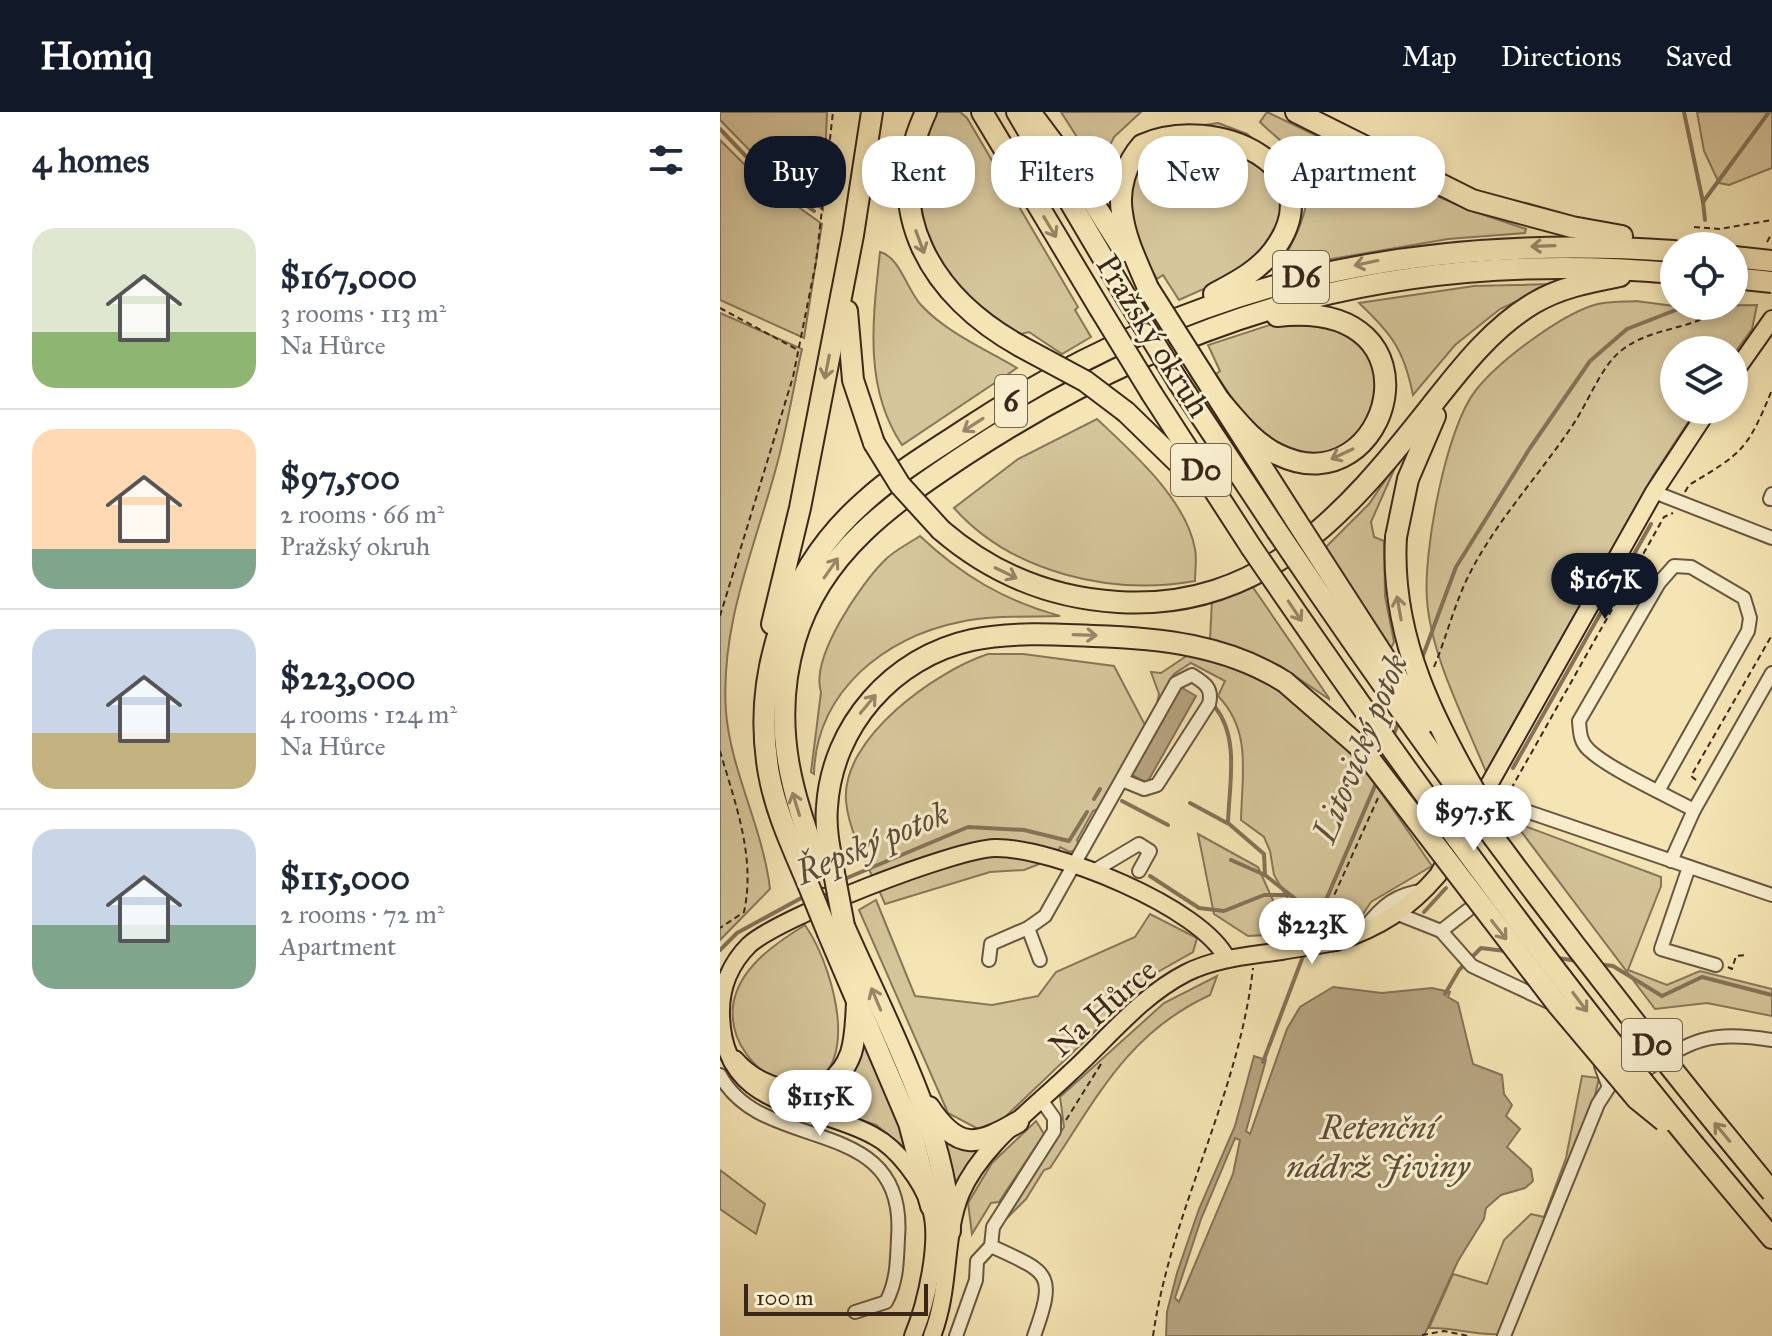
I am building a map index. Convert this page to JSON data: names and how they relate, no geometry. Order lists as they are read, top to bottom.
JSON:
{
  "streets": {
    "highway": [
      "D6",
      "Pražský okruh",
      "6",
      "D0"
    ],
    "main road": ["Na Hůrce"]
  },
  "crossings": [
    ["D6", "6"]
  ],
  "water": ["Litovický potok", "Řepský potok", "Retenční nádrž Jiviny"],
  "scale_bar": "100 m",
  "page": {
    "header": "Homiq",
    "nav": ["Map", "Directions", "Saved"],
    "heading": "4 homes",
    "chip": [
      "Buy",
      "Rent",
      "Filters",
      "New",
      "Apartment"
    ],
    "list": [
      {
        "name": "$167,000",
        "note": "3 rooms · 113 m² · Na Hůrce"
      },
      {
        "name": "$97,500",
        "note": "2 rooms · 66 m² · Pražský okruh"
      },
      {
        "name": "$223,000",
        "note": "4 rooms · 124 m² · Na Hůrce"
      },
      {
        "name": "$115,000",
        "note": "2 rooms · 72 m² · Apartment"
      }
    ],
    "price": [
      "$167K",
      "$97.5K",
      "$223K",
      "$115K"
    ],
    "scale": "100 m"
  }
}
